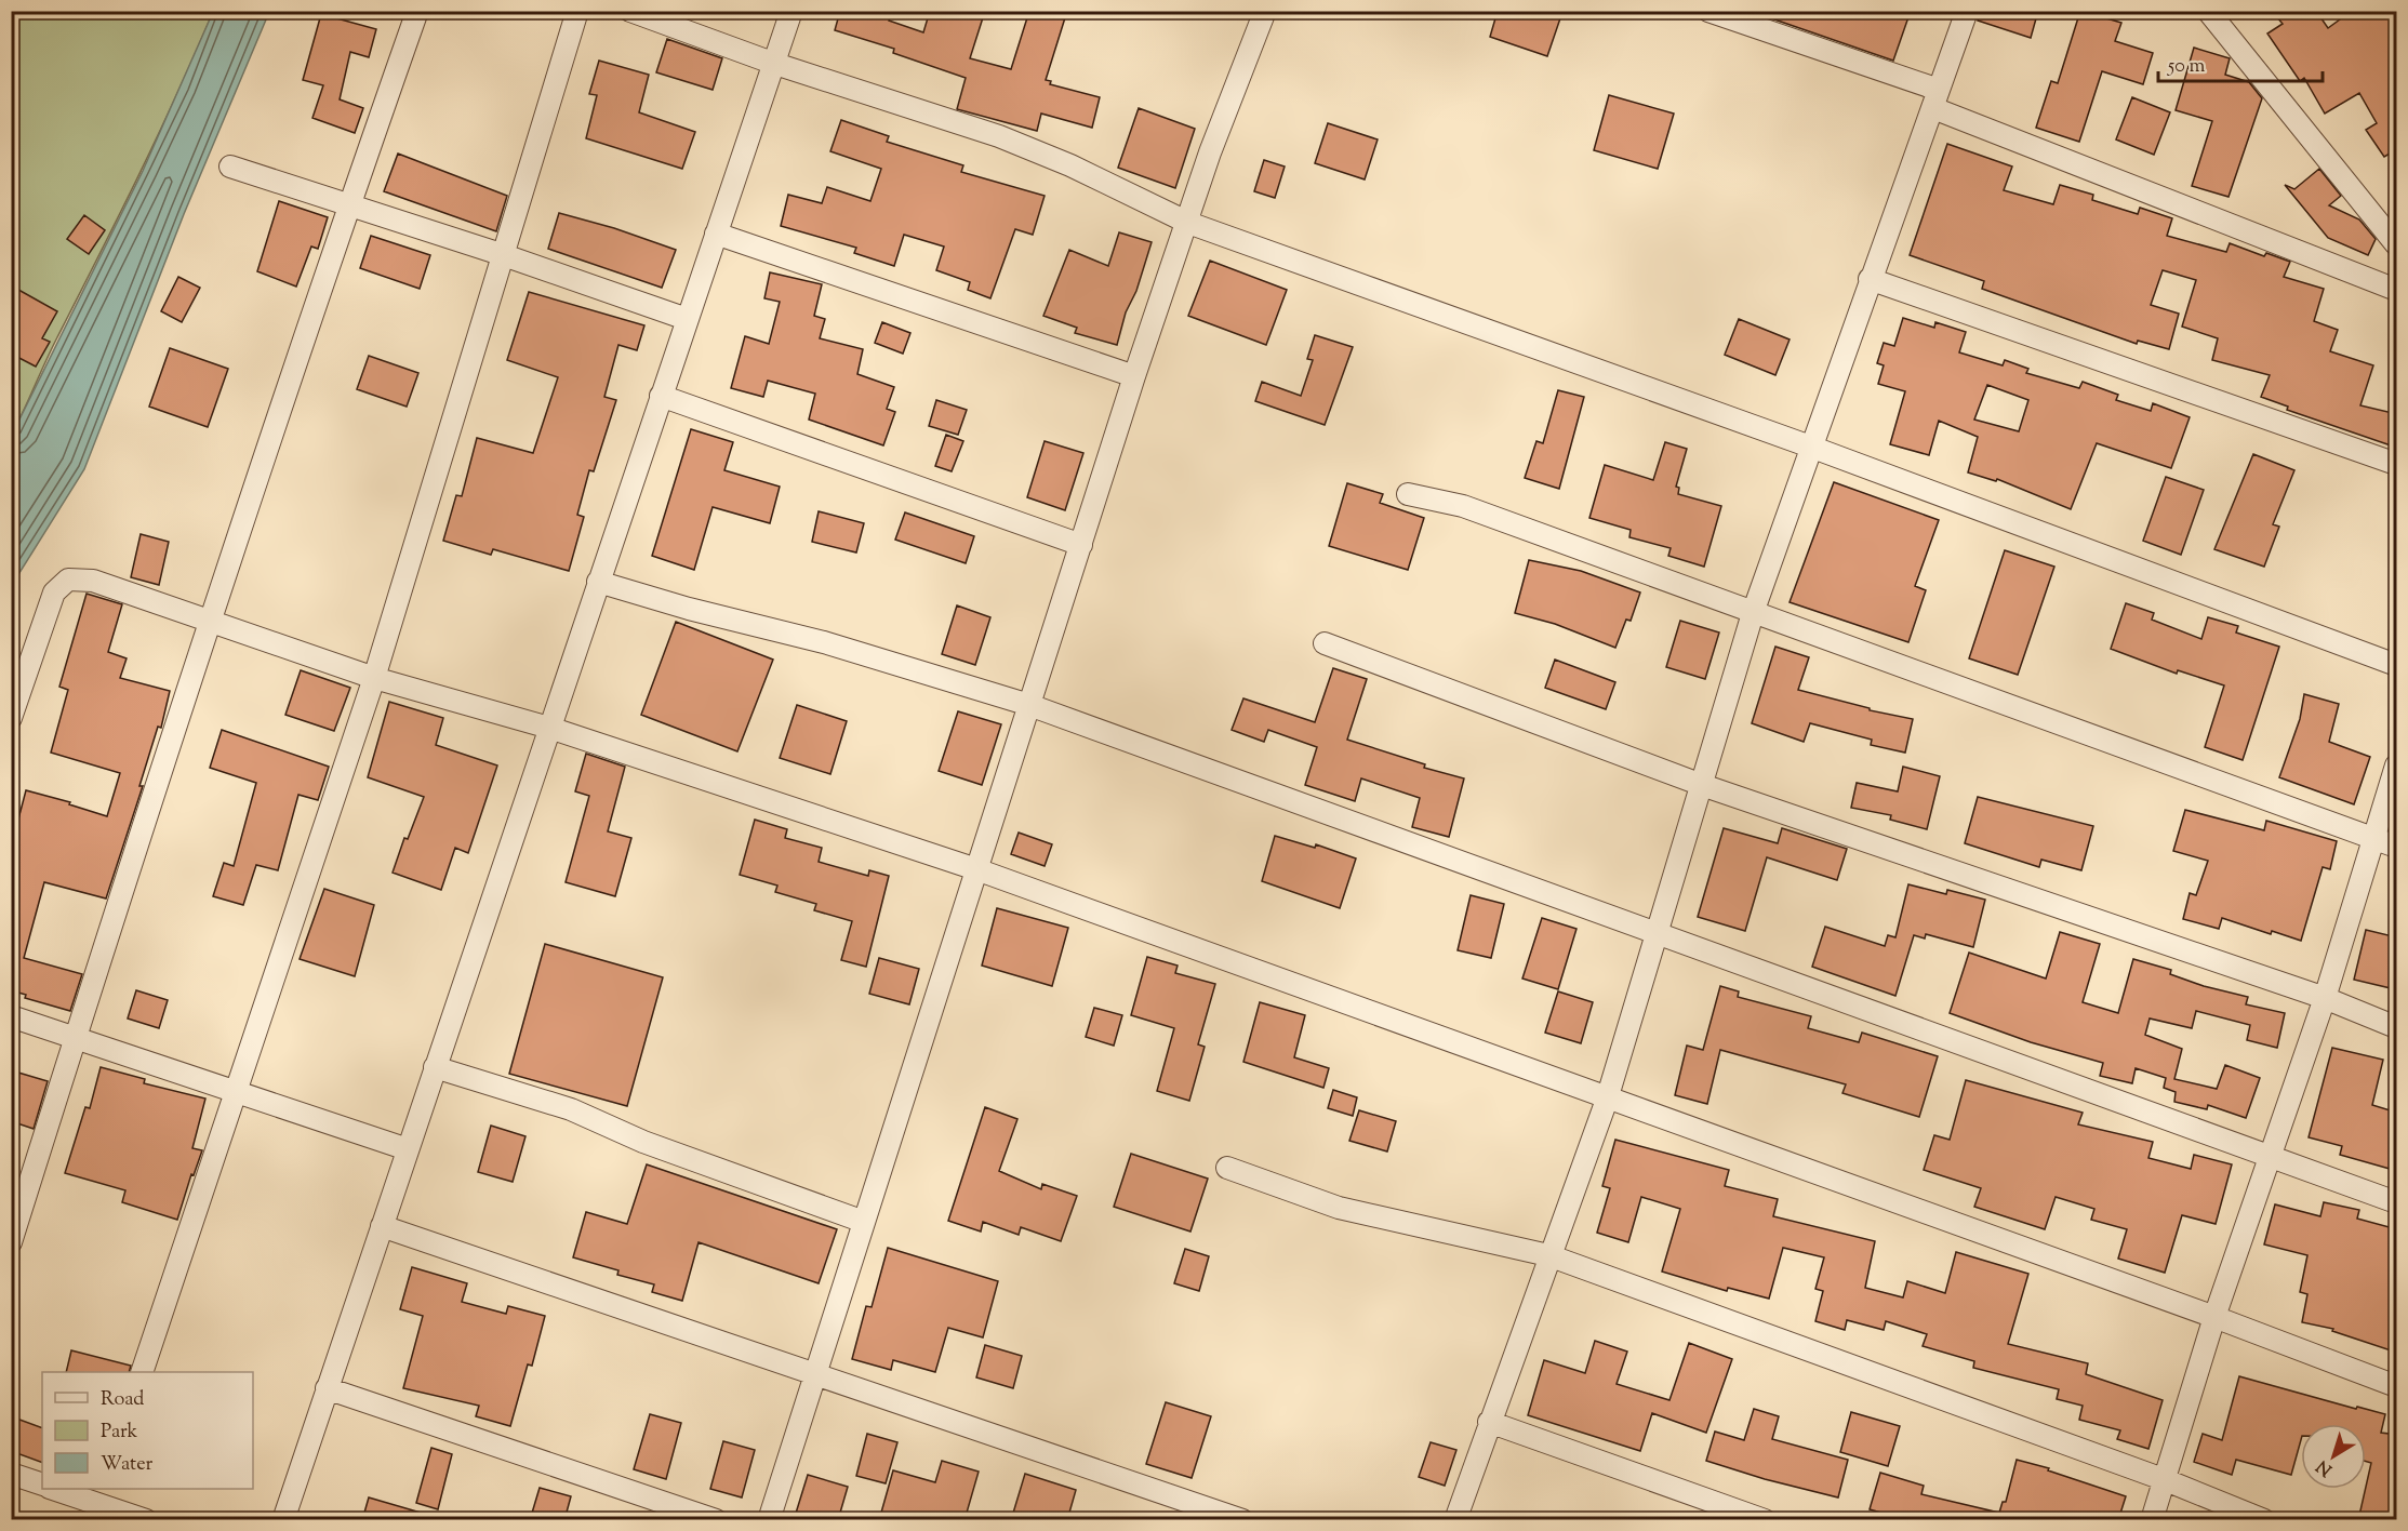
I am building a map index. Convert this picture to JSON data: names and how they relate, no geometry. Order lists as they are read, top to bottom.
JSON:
{
  "legend": ["Road", "Park", "Water"],
  "scale_bar": "50 m",
  "north": "bottom left"
}
